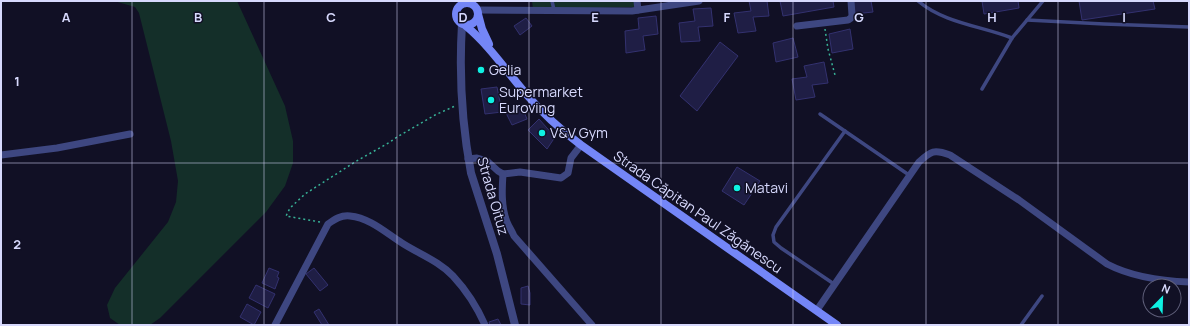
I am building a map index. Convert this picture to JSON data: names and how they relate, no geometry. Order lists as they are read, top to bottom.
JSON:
{
  "streets": {
    "main road": ["Strada Căpitan Paul Zăgănescu"],
    "street": ["Strada Oituz"]
  },
  "crossings": [
    ["Strada Oituz", "Strada Căpitan Paul Zăgănescu"]
  ],
  "places": [
    "Gelia",
    "Supermarket Euroving",
    "V&V Gym",
    "Matavi"
  ],
  "north": "top right",
  "grid": {
    "columns": [
      "A",
      "B",
      "C",
      "D",
      "E",
      "F",
      "G",
      "H",
      "I"
    ],
    "rows": ["1", "2"]
  }
}
